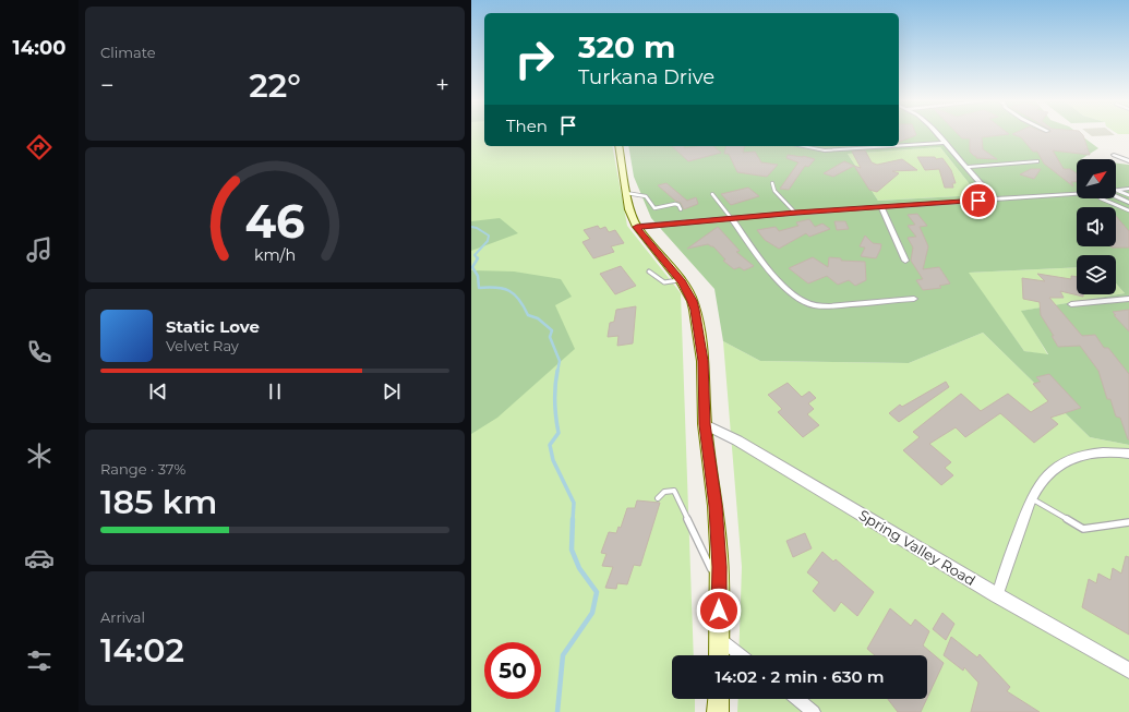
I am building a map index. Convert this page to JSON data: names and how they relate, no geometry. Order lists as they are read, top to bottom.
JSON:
{
  "streets": {
    "street": ["Spring Valley Road"]
  },
  "north": "top right",
  "page": {
    "tabs": "14:00",
    "tile": [
      "Climate",
      ["Range · 37%", "185 km"],
      ["Arrival", "14:02"]
    ],
    "turn": ["320 m", "Turkana Drive"],
    "heat": ["−", "22°", "+"],
    "then": "Then",
    "song": ["Static Love", "Velvet Ray"],
    "limit": "50",
    "trip": "14:02 · 2 min · 630 m",
    "gauge": ["46", "km/h"]
  }
}
